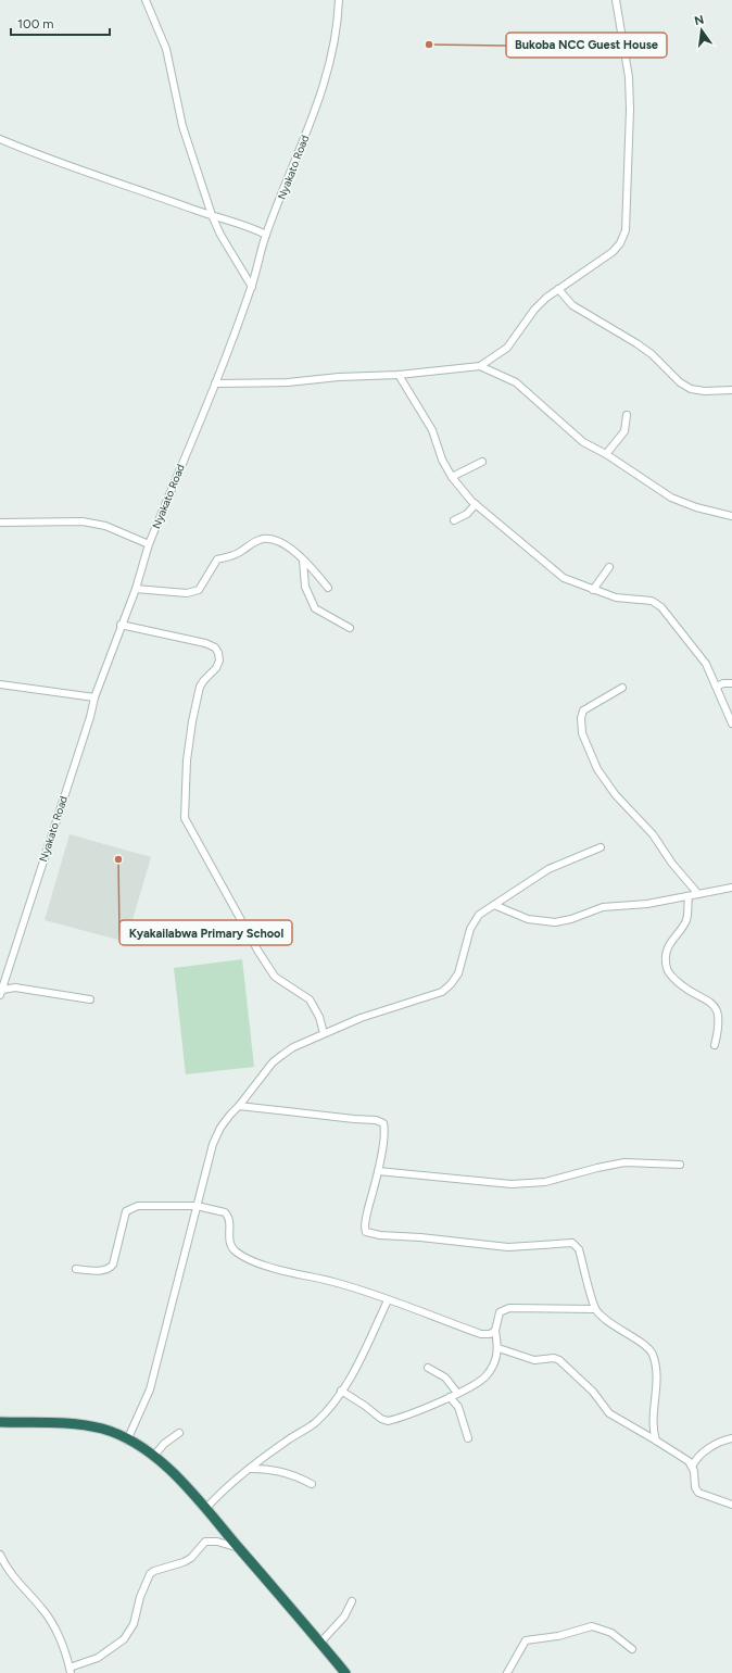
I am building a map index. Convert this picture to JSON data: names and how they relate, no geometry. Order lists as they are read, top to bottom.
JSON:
{
  "streets": {
    "street": ["Nyakato Road"]
  },
  "places": ["Bukoba NCC Guest House", "Kyakailabwa Primary School"],
  "scale_bar": "100 m",
  "north": "top"
}
